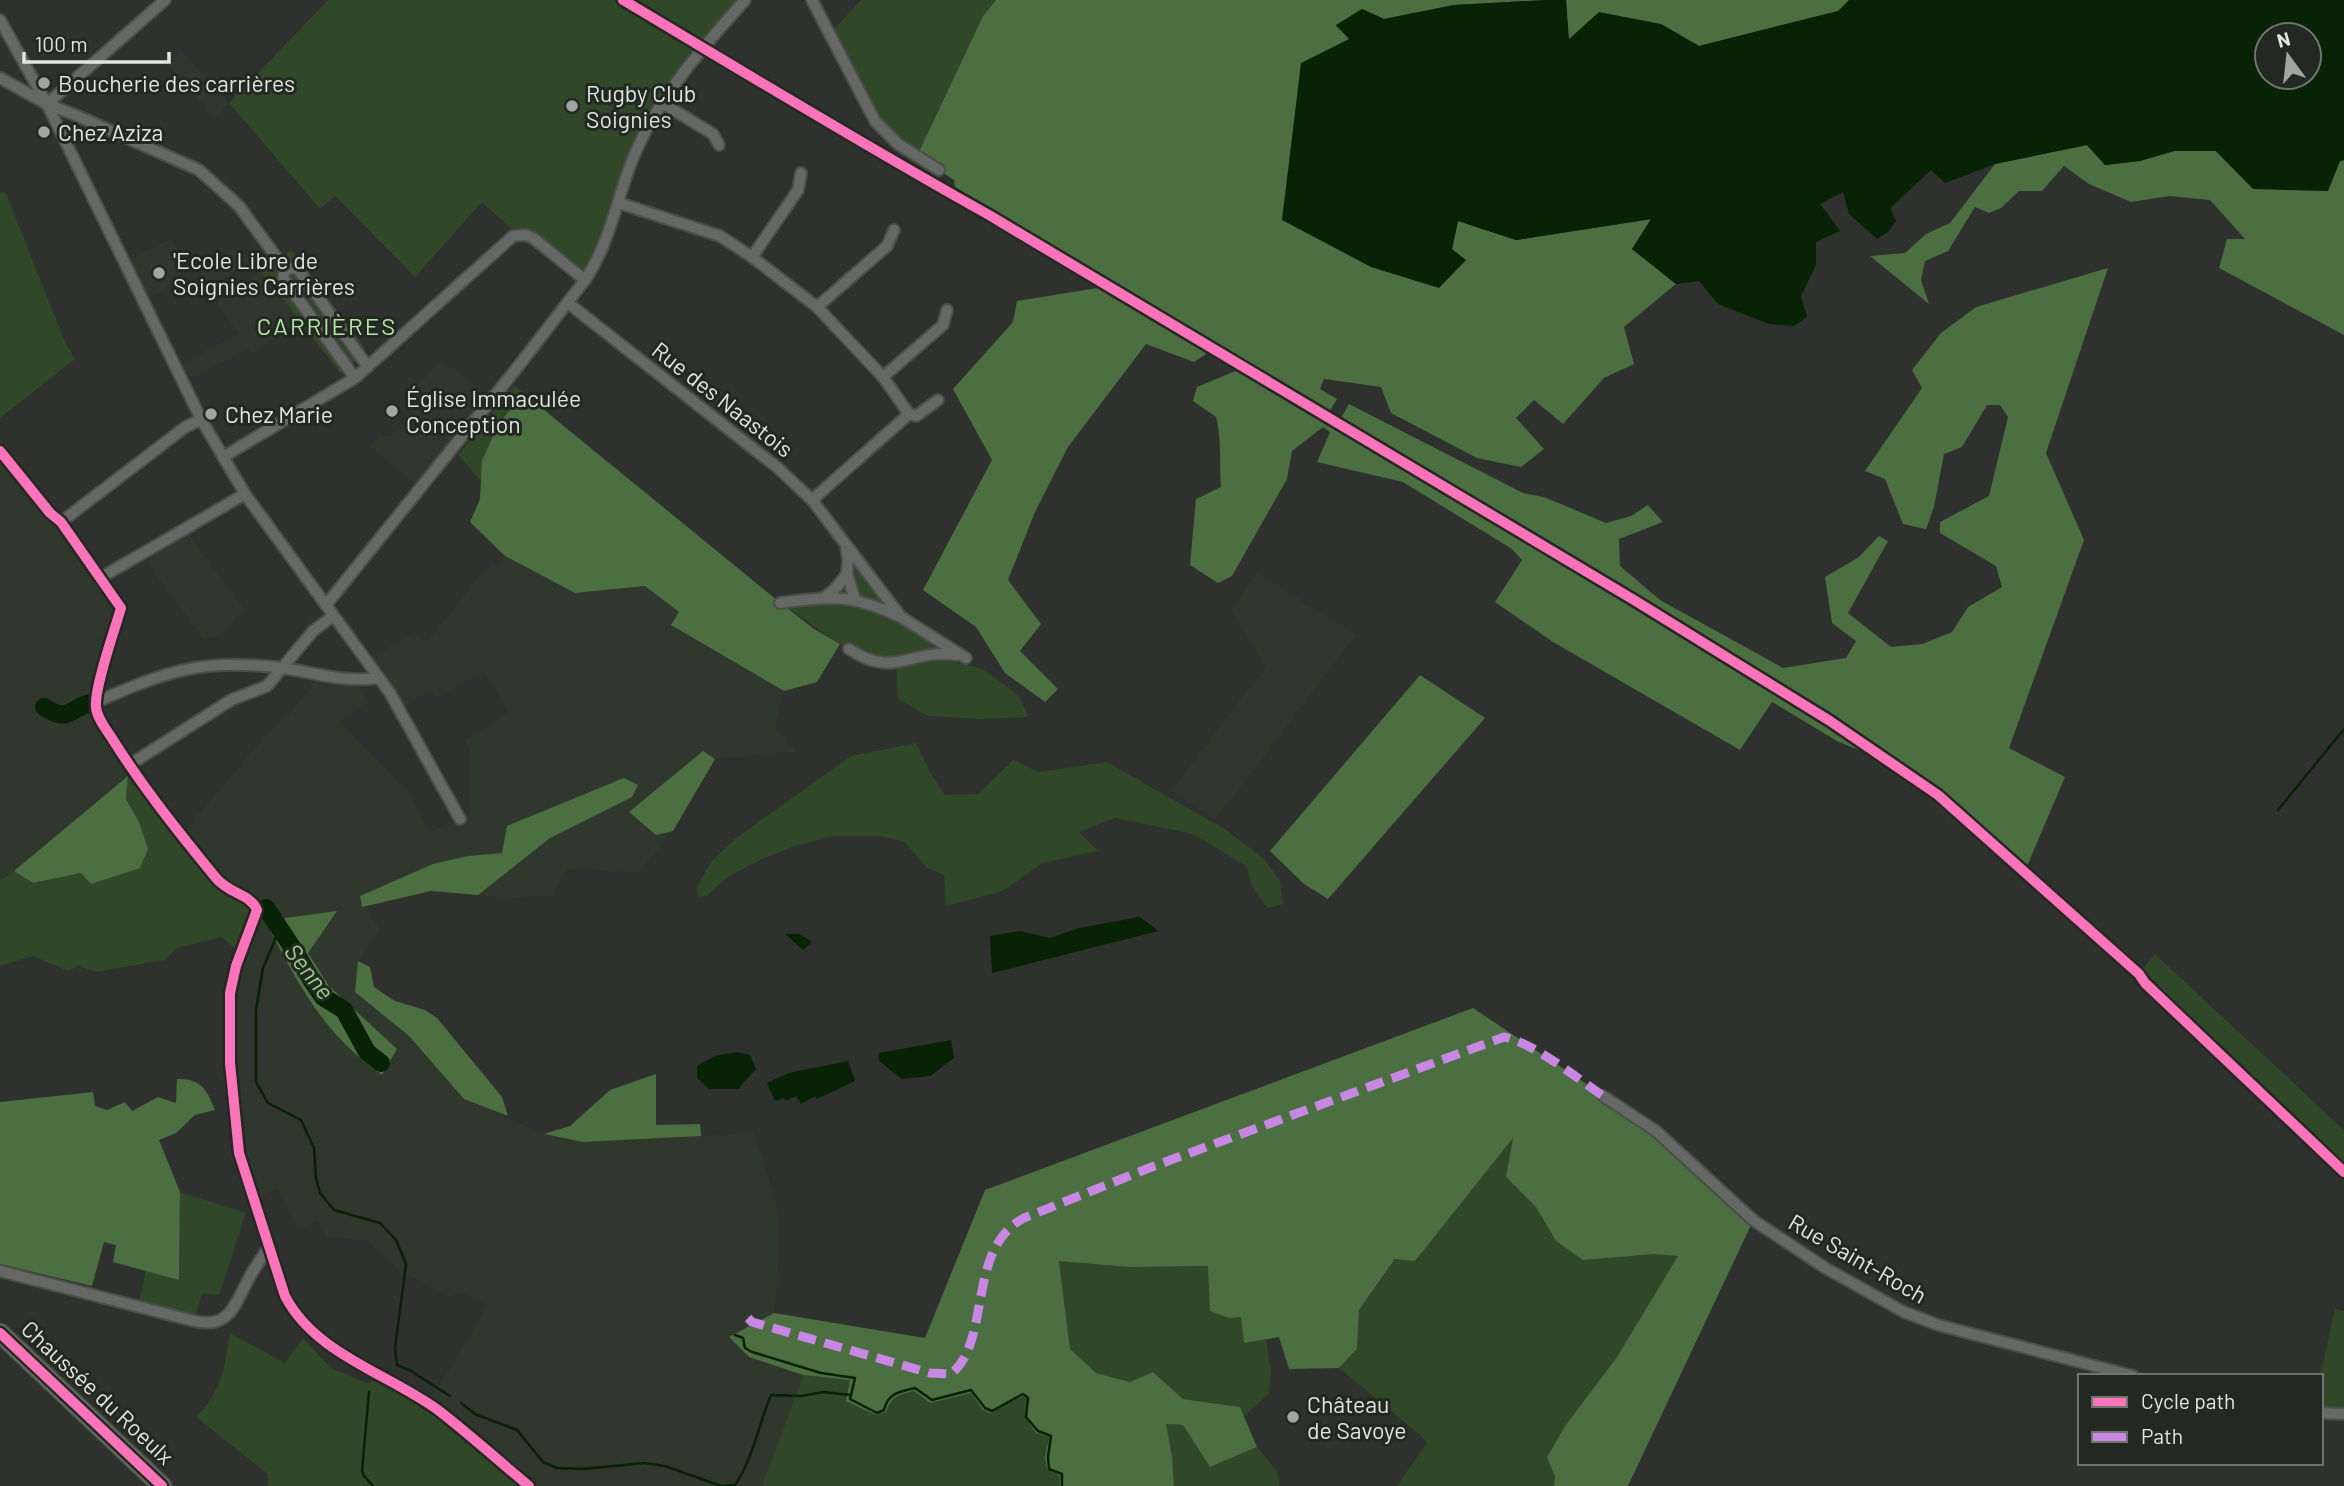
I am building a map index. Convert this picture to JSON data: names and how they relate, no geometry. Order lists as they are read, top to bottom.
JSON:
{
  "streets": {
    "main road": ["Chaussée du Roeulx"],
    "street": ["Rue des Naastois", "Rue Saint-Roch"]
  },
  "districts": ["CARRIÈRES"],
  "water": ["Senne"],
  "places": [
    "Boucherie des carrières",
    "Rugby Club Soignies",
    "Chez Aziza",
    "'Ecole Libre de Soignies Carrières",
    "Église Immaculée Conception",
    "Chez Marie",
    "Château de Savoye"
  ],
  "legend": ["Cycle path", "Path"],
  "scale_bar": "100 m",
  "north": "top"
}
